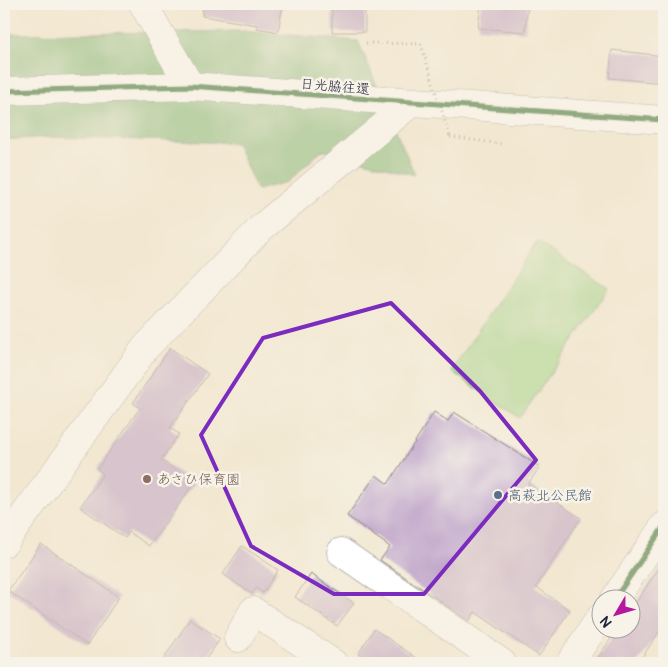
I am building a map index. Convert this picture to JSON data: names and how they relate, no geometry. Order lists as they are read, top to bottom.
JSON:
{
  "streets": {
    "street": ["日光脇往還"]
  },
  "places": ["あさひ保育園", "高萩北公民館"],
  "north": "bottom left"
}
